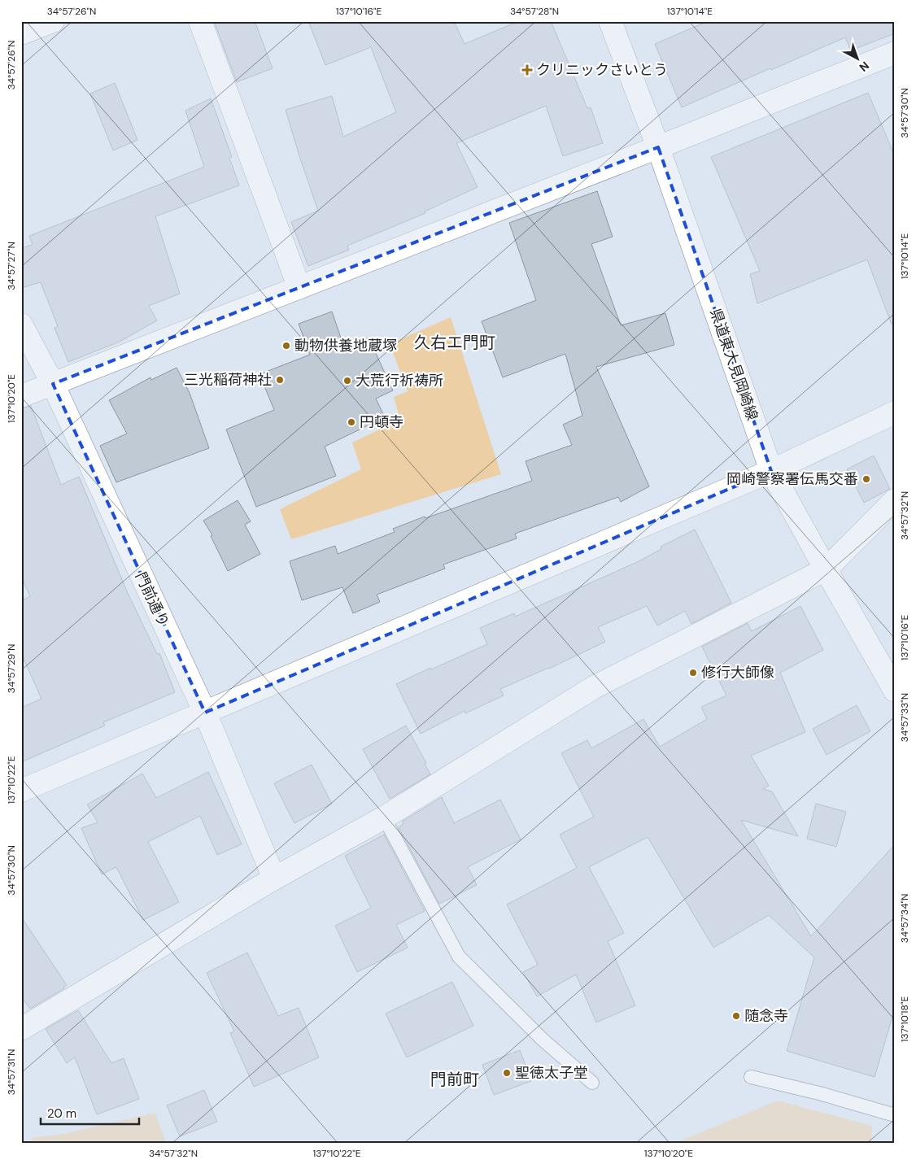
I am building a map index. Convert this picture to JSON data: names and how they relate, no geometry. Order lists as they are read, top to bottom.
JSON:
{
  "streets": {
    "street": ["県道東大見岡崎線", "門前通り"]
  },
  "districts": ["久右エ門町", "門前町"],
  "places": {
    "health": ["クリニックさいとう"],
    "other": [
      "動物供養地蔵塚",
      "三光稲荷神社",
      "大荒行祈祷所",
      "円頓寺",
      "岡崎警察署伝馬交番",
      "修行大師像",
      "随念寺",
      "聖徳太子堂"
    ]
  },
  "scale_bar": "20 m",
  "north": "bottom right",
  "coordinates": [
    "34°57'26\"N",
    "137°10'16\"E",
    "34°57'28\"N",
    "137°10'14\"E",
    "34°57'30\"N",
    "34°57'27\"N",
    "137°10'20\"E",
    "34°57'32\"N",
    "34°57'29\"N",
    "34°57'33\"N",
    "137°10'22\"E",
    "34°57'34\"N",
    "137°10'18\"E",
    "34°57'31\"N"
  ]
}
